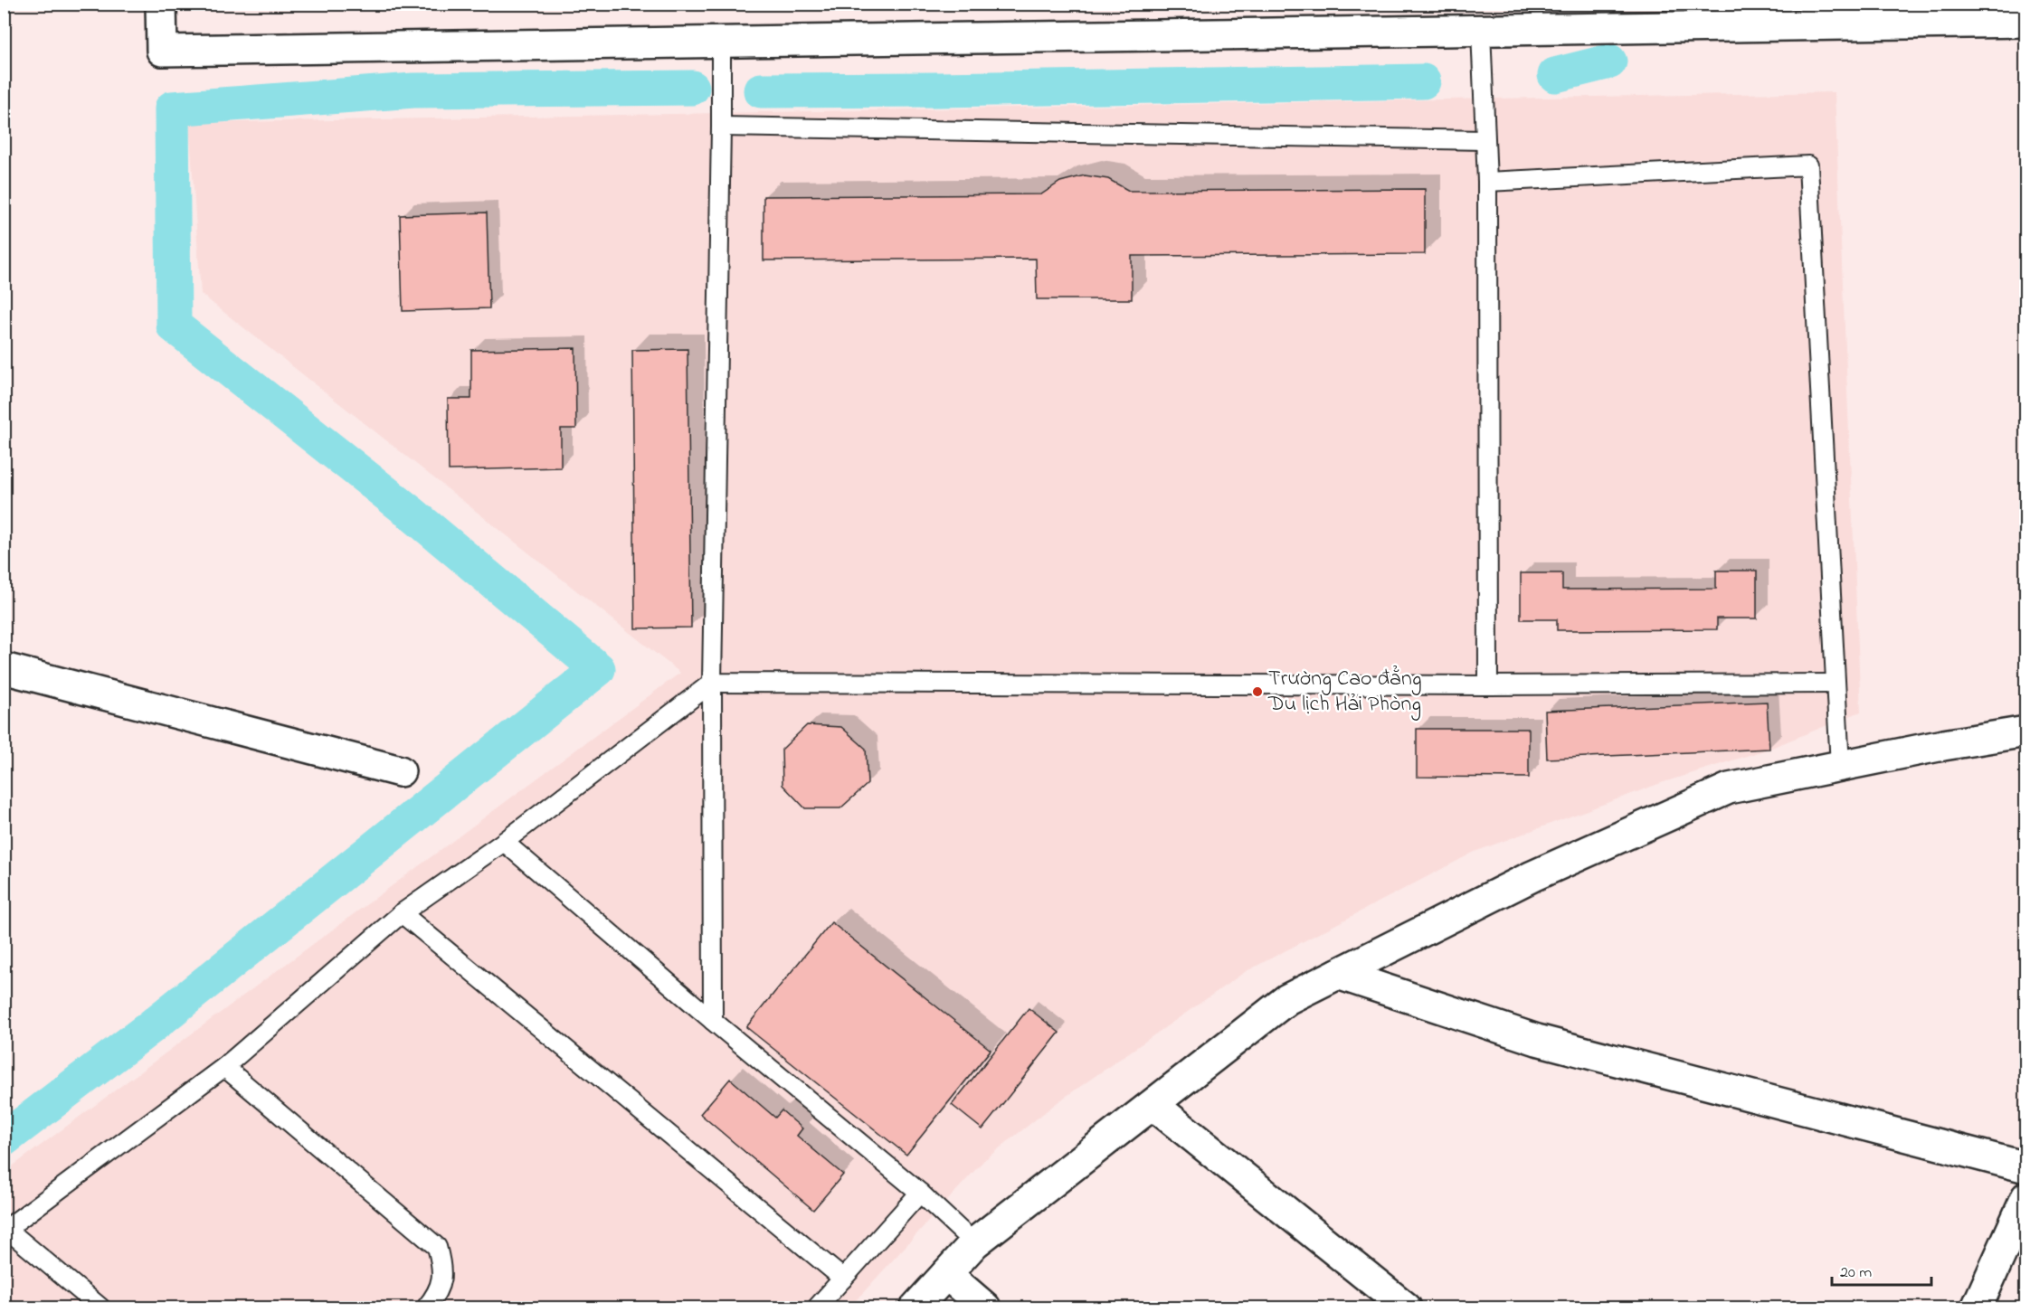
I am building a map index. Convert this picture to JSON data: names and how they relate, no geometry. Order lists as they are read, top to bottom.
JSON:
{
  "places": ["Trường Cao đẳng Du lịch Hải Phòng"],
  "scale_bar": "20 m"
}
